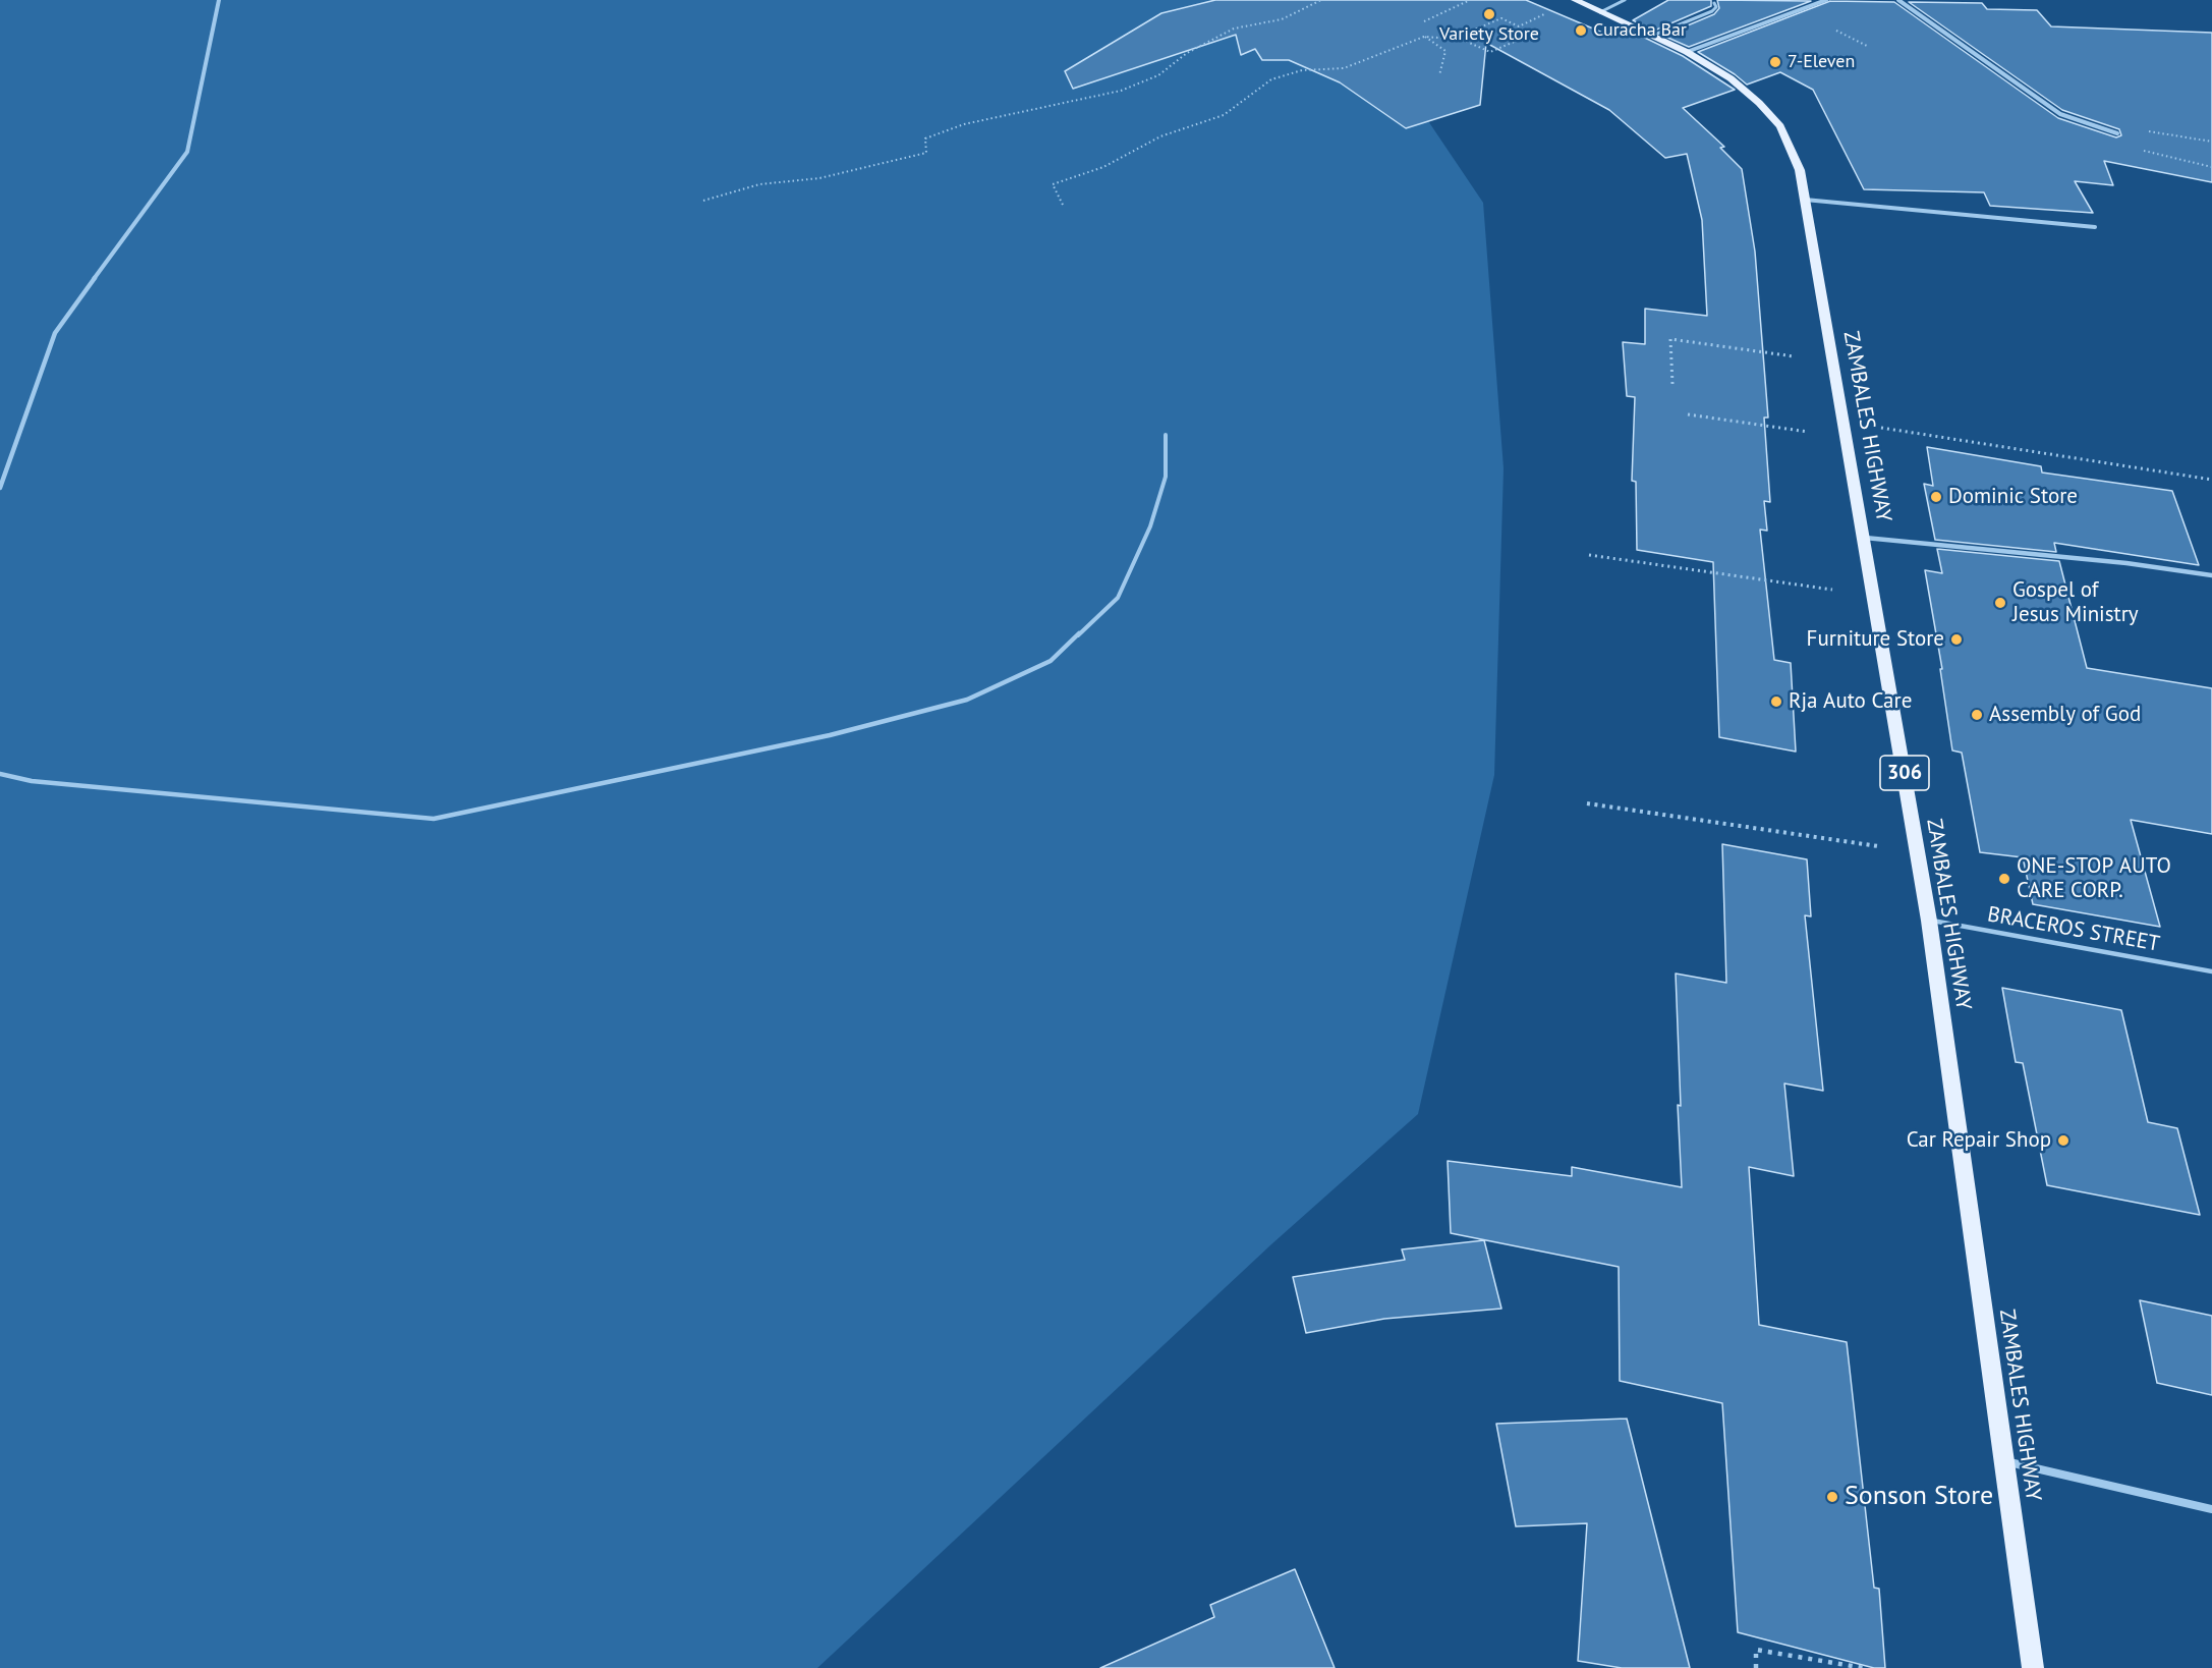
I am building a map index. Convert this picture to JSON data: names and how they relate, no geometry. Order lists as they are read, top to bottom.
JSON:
{
  "streets": {
    "main road": ["ZAMBALES HIGHWAY", "306"],
    "lane": ["BRACEROS STREET"]
  },
  "crossings": [
    ["ZAMBALES HIGHWAY", "BRACEROS STREET"]
  ],
  "places": [
    "Variety Store",
    "Curacha Bar",
    "7-Eleven",
    "Dominic Store",
    "Gospel of Jesus Ministry",
    "Furniture Store",
    "Rja Auto Care",
    "Assembly of God",
    "ONE-STOP AUTO CARE CORP.",
    "Car Repair Shop",
    "Sonson Store"
  ]
}
